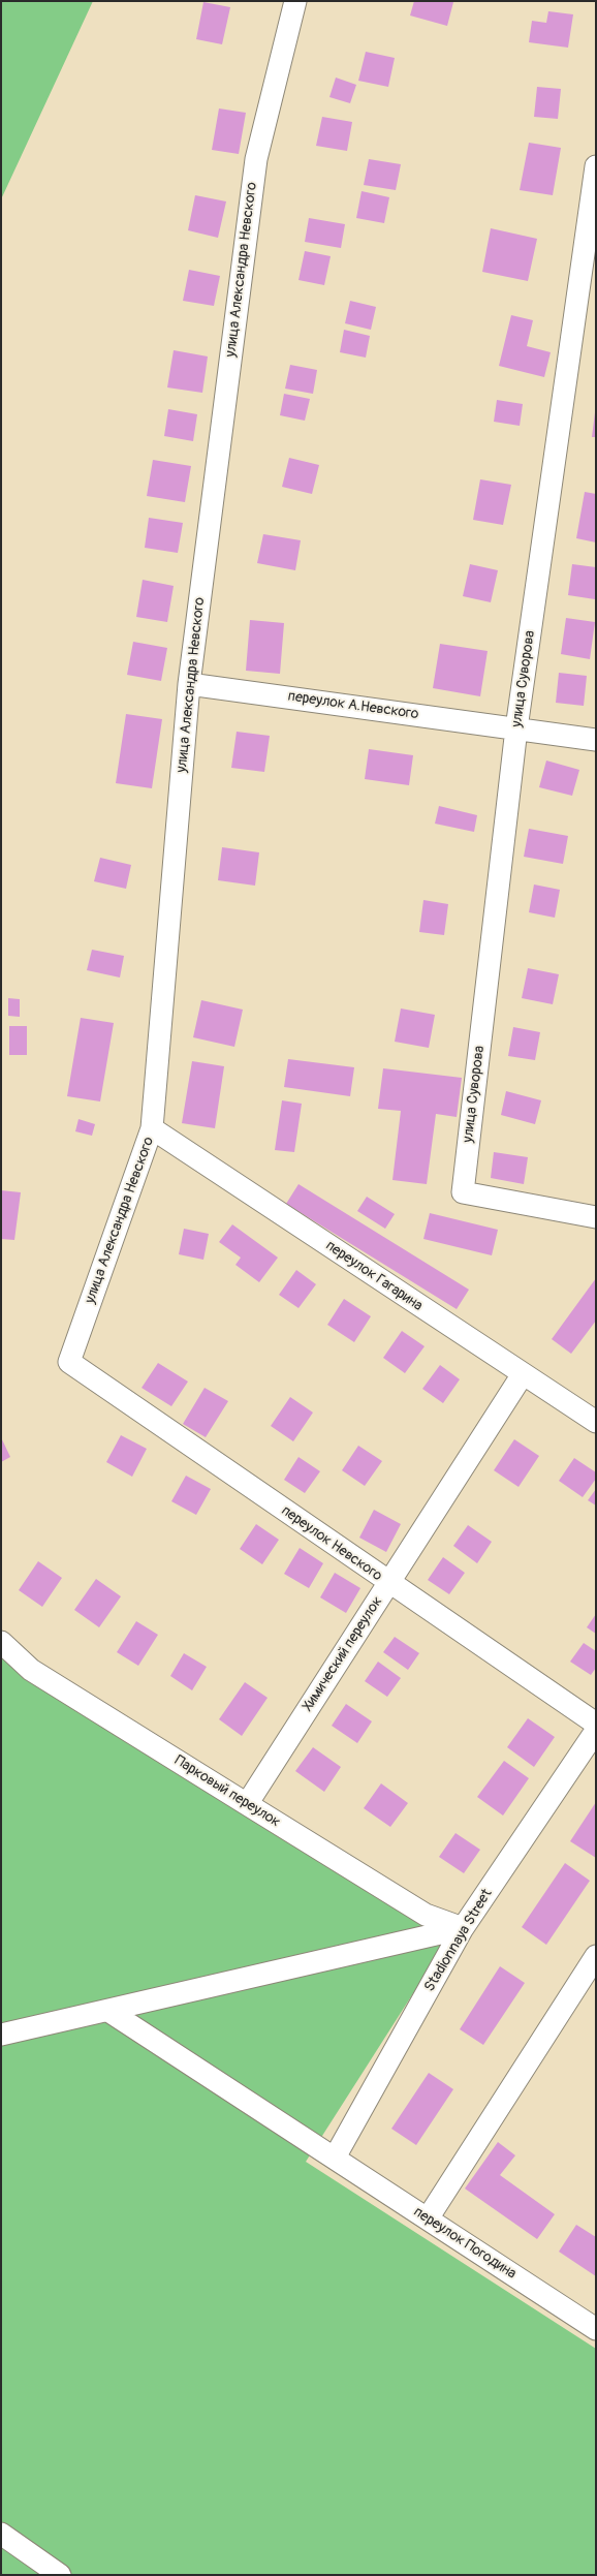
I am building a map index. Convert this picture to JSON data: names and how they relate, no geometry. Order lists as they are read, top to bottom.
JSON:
{
  "streets": {
    "street": [
      "улица Александра Невского",
      "улица Суворова",
      "переулок А.Невского",
      "переулок Гагарина",
      "переулок Невского",
      "Химический переулок",
      "Парковый переулок",
      "Stadionnaya Street",
      "переулок Погодина"
    ]
  },
  "crossings": [
    ["улица Александра Невского", "переулок А.Невского"],
    ["улица Александра Невского", "переулок Гагарина"],
    ["улица Александра Невского", "переулок Невского"],
    ["улица Суворова", "переулок А.Невского"],
    ["переулок Гагарина", "Химический переулок"],
    ["переулок Невского", "Химический переулок"],
    ["Химический переулок", "Парковый переулок"],
    ["Парковый переулок", "Stadionnaya Street"],
    ["Stadionnaya Street", "переулок Погодина"]
  ]
}
